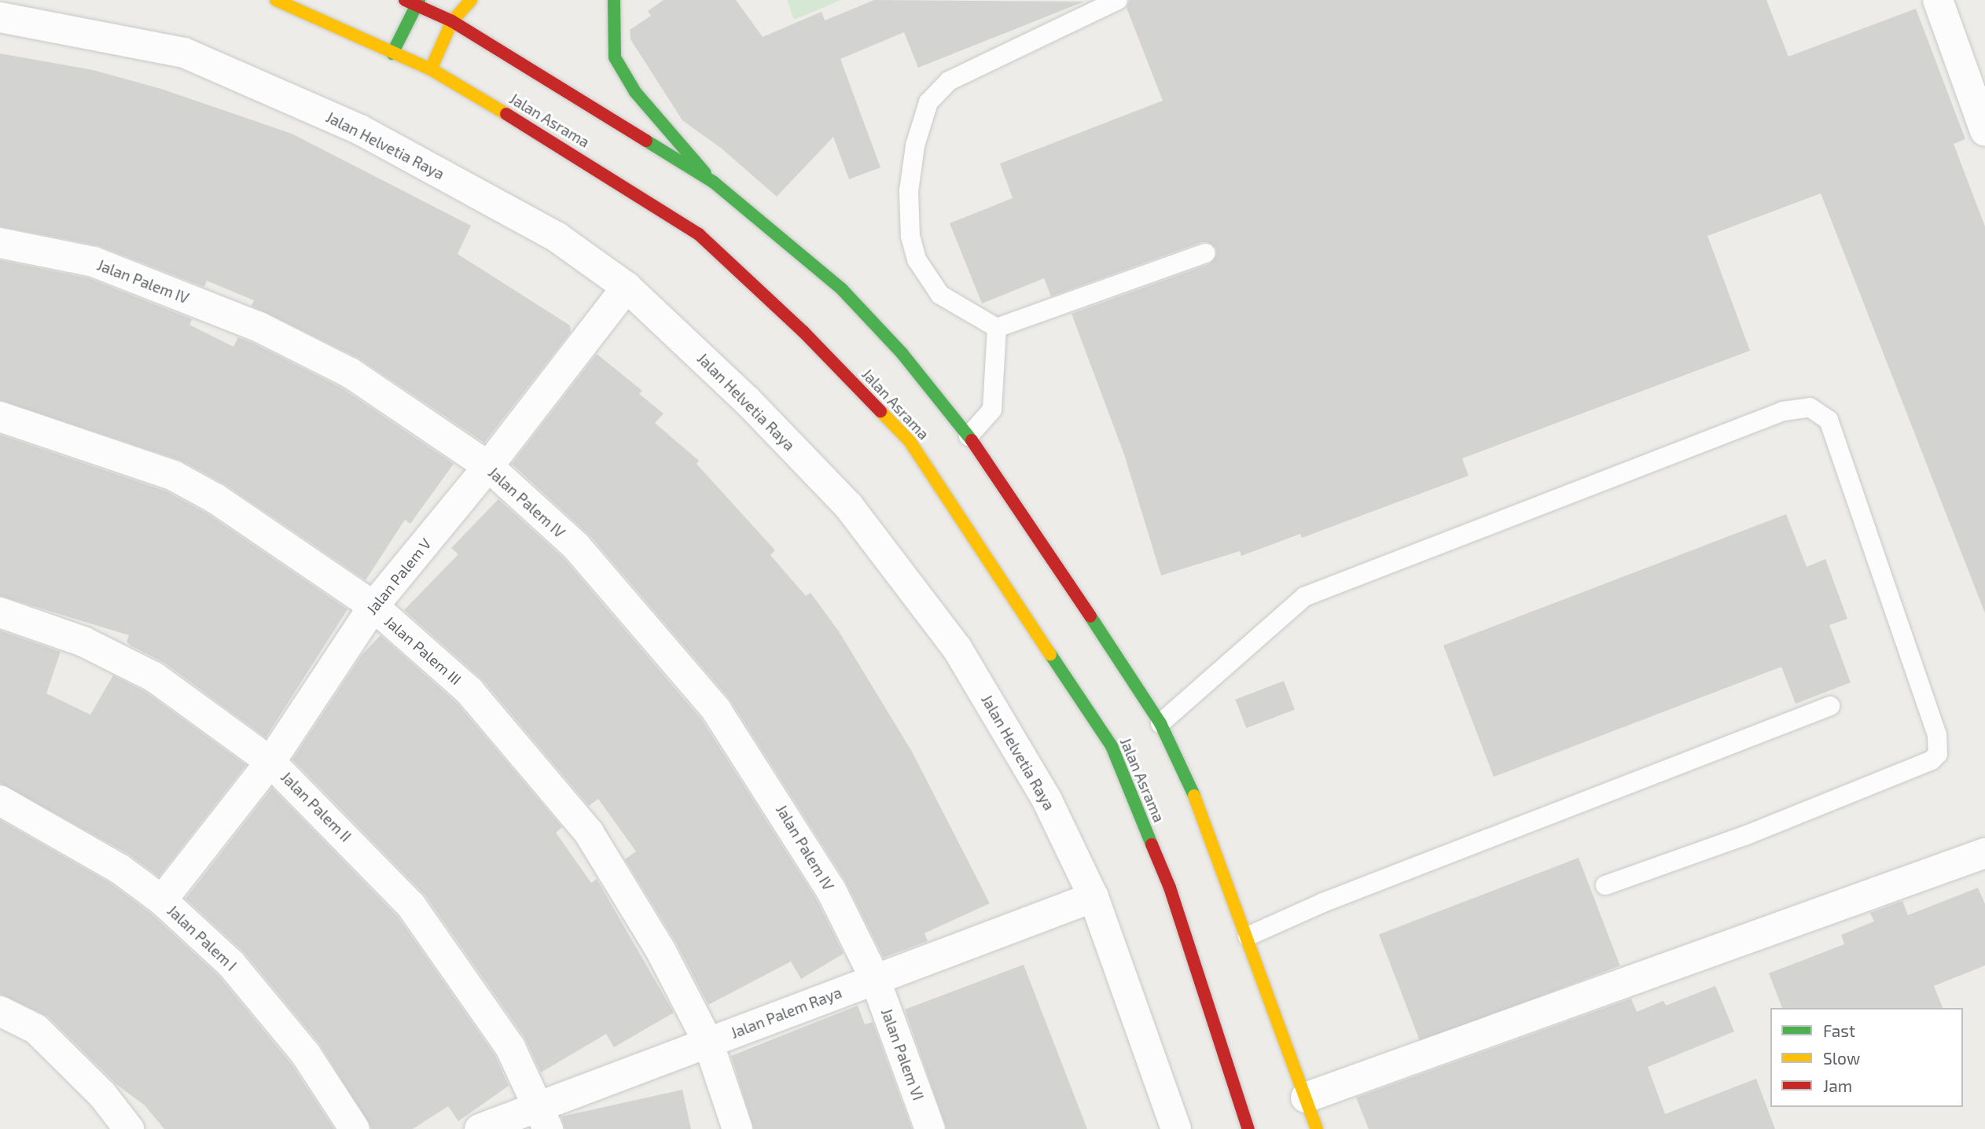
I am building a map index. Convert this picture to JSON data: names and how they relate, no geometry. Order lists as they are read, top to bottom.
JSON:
{
  "streets": {
    "main road": ["Jalan Asrama"],
    "street": [
      "Jalan Helvetia Raya",
      "Jalan Palem IV",
      "Jalan Palem V",
      "Jalan Palem III",
      "Jalan Palem II",
      "Jalan Palem I",
      "Jalan Palem Raya",
      "Jalan Palem VI"
    ]
  },
  "crossings": [
    ["Jalan Helvetia Raya", "Jalan Palem V"],
    ["Jalan Helvetia Raya", "Jalan Palem Raya"],
    ["Jalan Palem IV", "Jalan Palem V"],
    ["Jalan Palem IV", "Jalan Palem Raya"],
    ["Jalan Palem IV", "Jalan Palem VI"],
    ["Jalan Palem V", "Jalan Palem III"],
    ["Jalan Palem V", "Jalan Palem II"],
    ["Jalan Palem V", "Jalan Palem I"],
    ["Jalan Palem III", "Jalan Palem Raya"],
    ["Jalan Palem II", "Jalan Palem Raya"],
    ["Jalan Palem Raya", "Jalan Palem VI"]
  ],
  "legend": ["Fast", "Slow", "Jam"]
}
